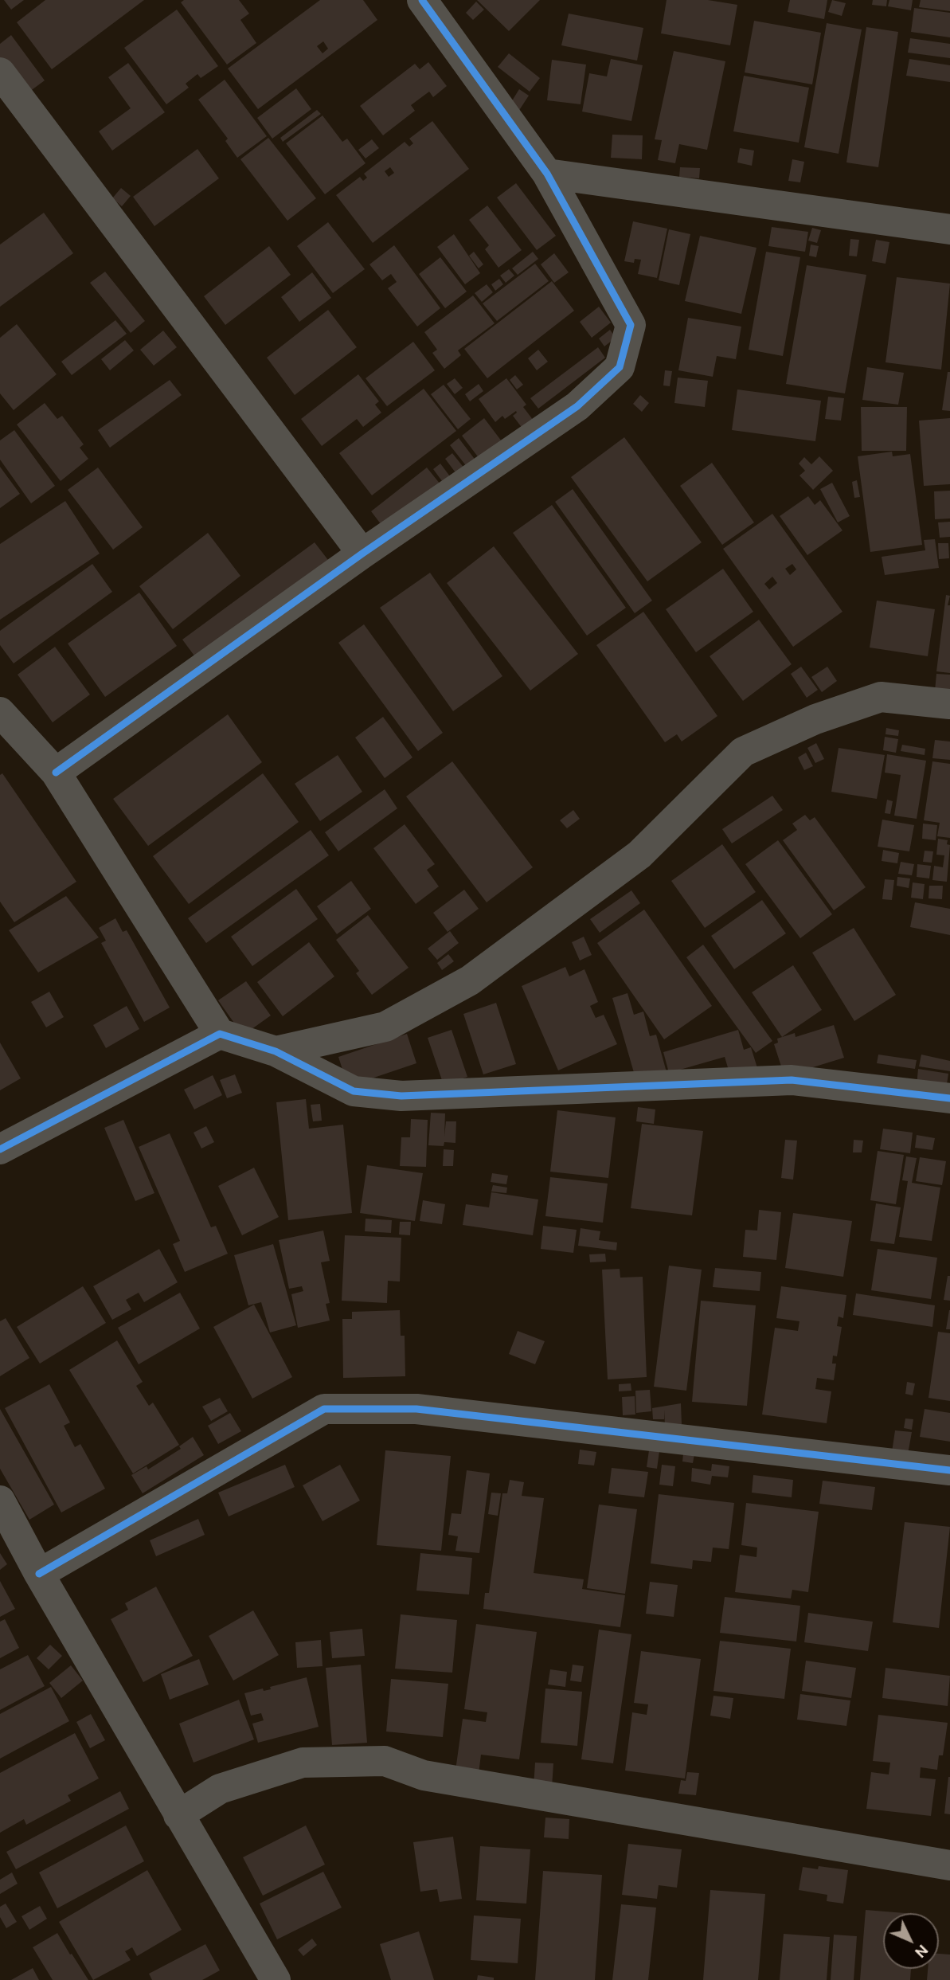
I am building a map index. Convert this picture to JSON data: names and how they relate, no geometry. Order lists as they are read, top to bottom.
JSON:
{
  "north": "bottom right"
}
